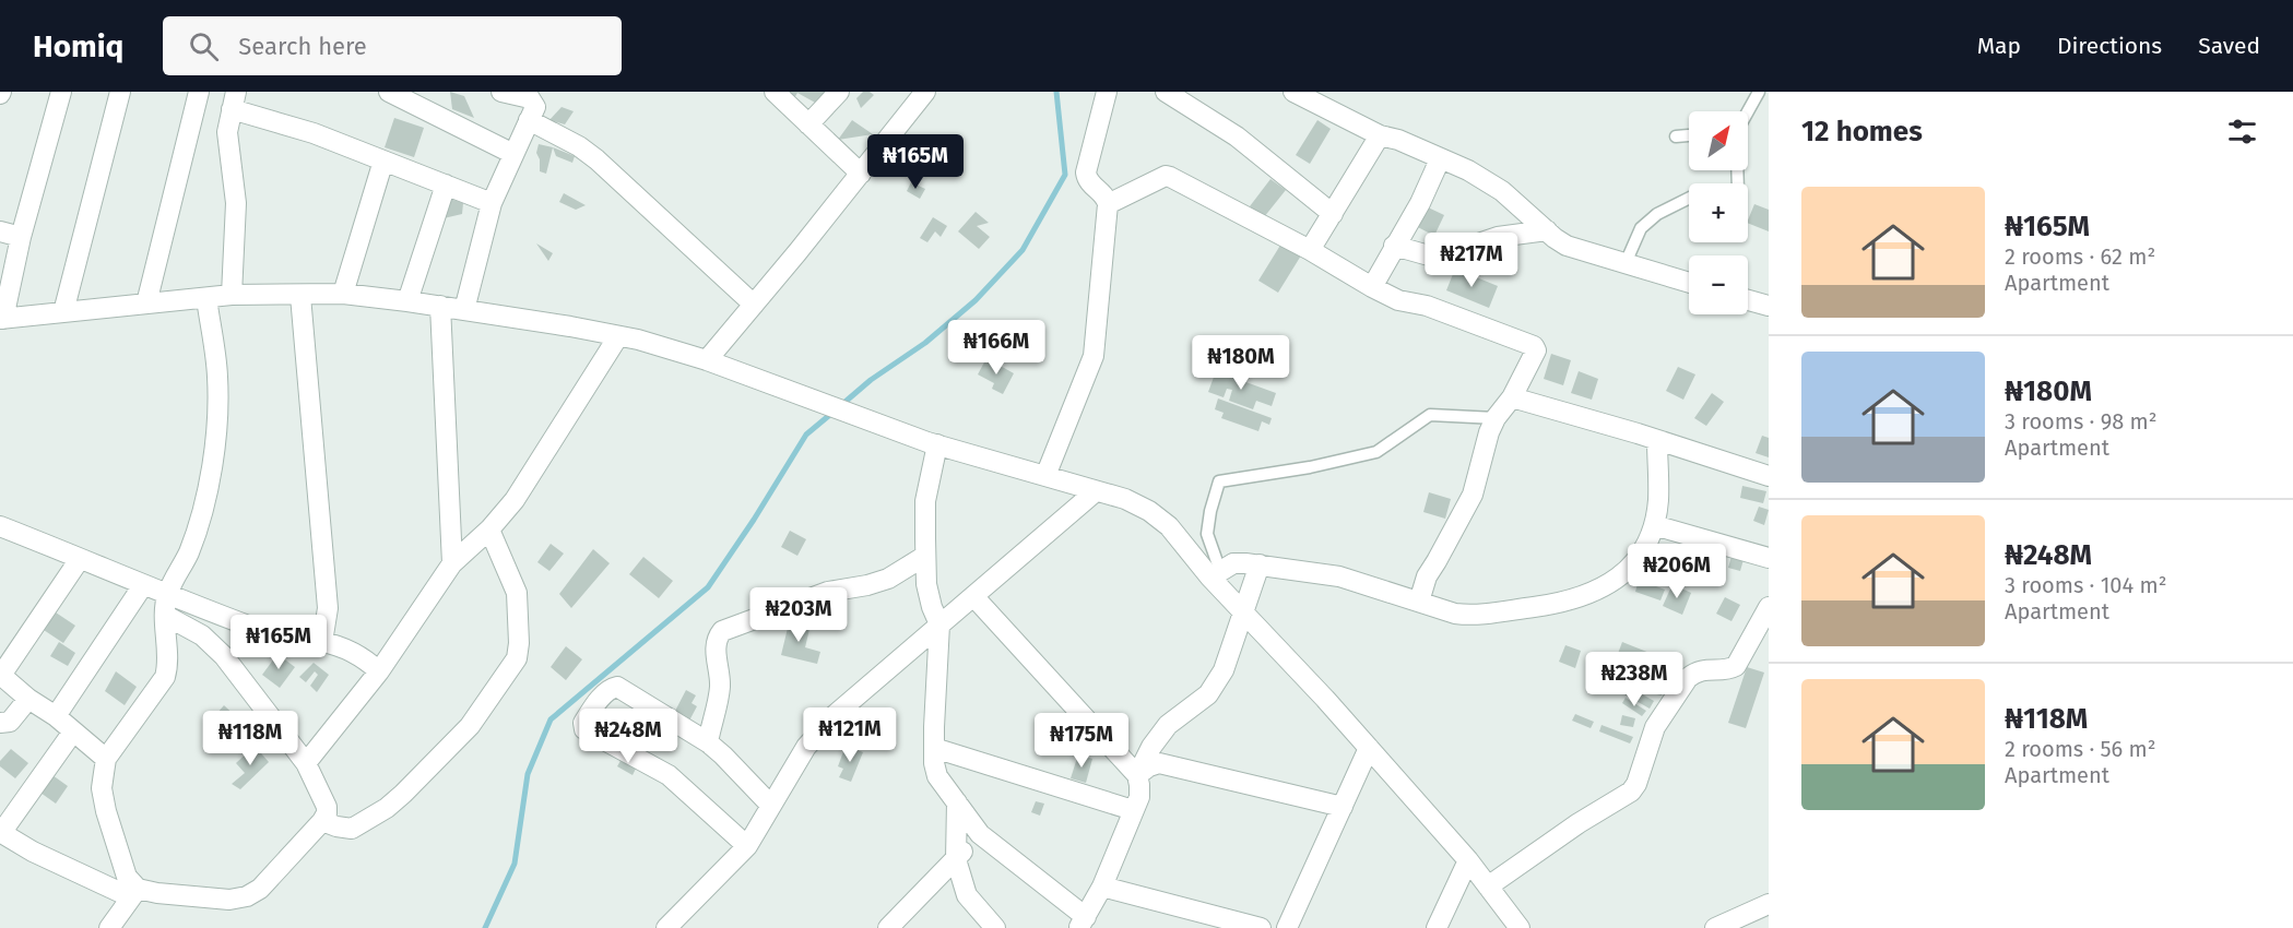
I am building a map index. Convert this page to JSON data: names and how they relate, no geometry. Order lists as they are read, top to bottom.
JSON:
{
  "north": "top right",
  "page": {
    "header": "Homiq",
    "search": "Search here",
    "nav": ["Map", "Directions", "Saved"],
    "heading": "12 homes",
    "map_buttons": ["+", "−"],
    "price": [
      "₦165M",
      "₦217M",
      "₦166M",
      "₦180M",
      "₦206M",
      "₦203M",
      "₦165M",
      "₦238M",
      "₦121M",
      "₦248M",
      "₦118M",
      "₦175M"
    ],
    "list": [
      {
        "name": "₦165M",
        "note": "2 rooms · 62 m² · Apartment"
      },
      {
        "name": "₦180M",
        "note": "3 rooms · 98 m² · Apartment"
      },
      {
        "name": "₦248M",
        "note": "3 rooms · 104 m² · Apartment"
      },
      {
        "name": "₦118M",
        "note": "2 rooms · 56 m² · Apartment"
      }
    ]
  }
}
